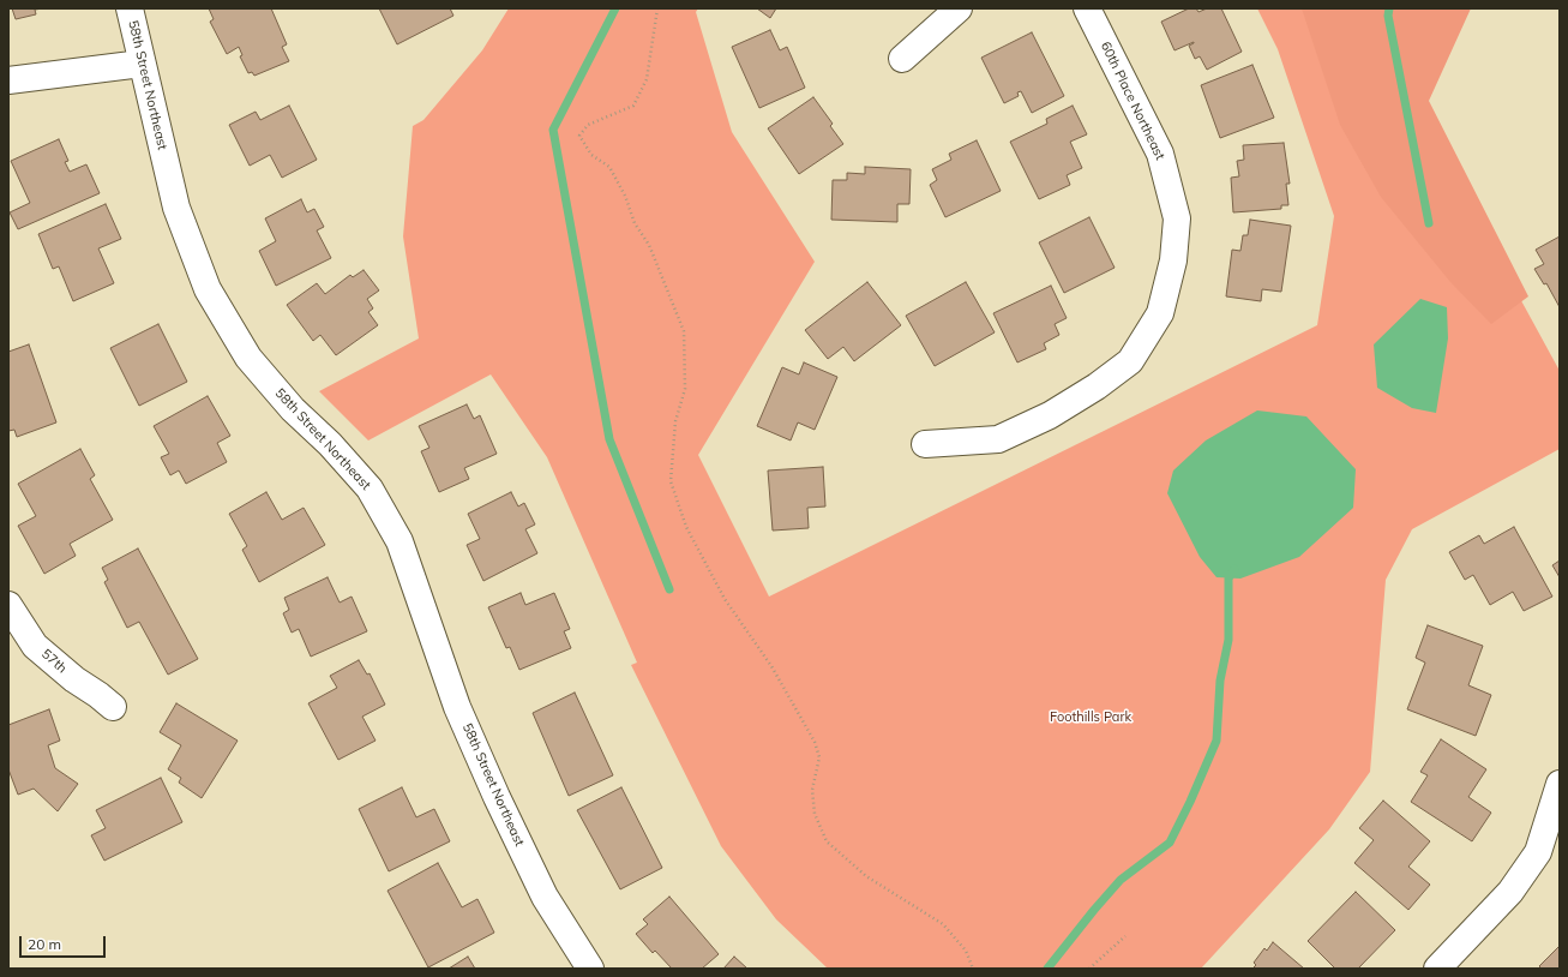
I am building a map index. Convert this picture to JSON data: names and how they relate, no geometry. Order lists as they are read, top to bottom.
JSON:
{
  "streets": {
    "street": ["58th Street Northeast", "60th Place Northeast", "57th"]
  },
  "parks": ["Foothills Park"],
  "scale_bar": "20 m"
}
